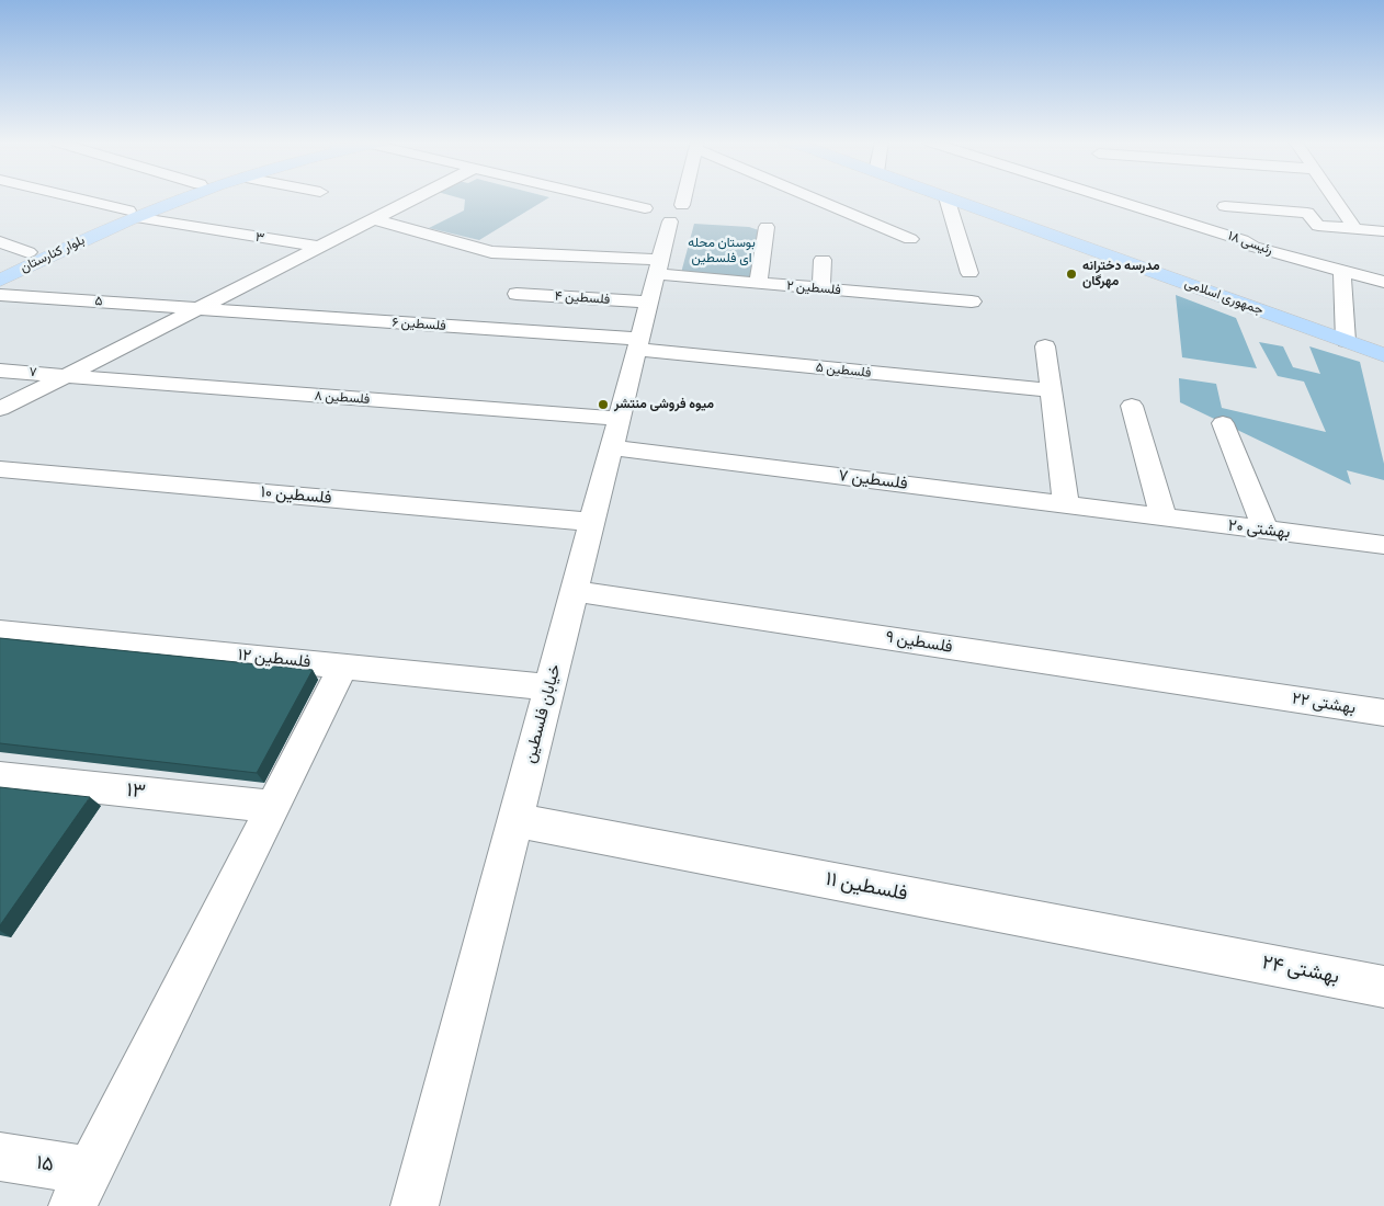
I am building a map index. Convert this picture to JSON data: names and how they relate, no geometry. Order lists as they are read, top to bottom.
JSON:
{
  "streets": {
    "main road": ["بلوار کنارستان", "جمهوری اسلامی"],
    "street": [
      "۳",
      "رئیسی ۱۸",
      "فلسطین ۲",
      "فلسطین ۴",
      "۵",
      "فلسطین ۶",
      "فلسطین ۵",
      "۷",
      "فلسطین ۸",
      "فلسطین ۷",
      "فلسطین ۱۰",
      "بهشتی ۲۰",
      "فلسطین ۹",
      "فلسطین ۱۲",
      "بهشتی ۲۲",
      "خیابان فلسطین",
      "۱۳",
      "فلسطین ۱۱",
      "بهشتی ۲۴",
      "۱۵"
    ]
  },
  "crossings": [
    ["۳", "بلوار کنارستان"],
    ["فلسطین ۲", "فلسطین ۴"],
    ["فلسطین ۲", "خیابان فلسطین"],
    ["فلسطین ۴", "خیابان فلسطین"],
    ["۵", "فلسطین ۶"],
    ["فلسطین ۶", "فلسطین ۵"],
    ["فلسطین ۶", "خیابان فلسطین"],
    ["فلسطین ۵", "خیابان فلسطین"],
    ["۷", "فلسطین ۸"],
    ["فلسطین ۸", "فلسطین ۷"],
    ["فلسطین ۸", "خیابان فلسطین"],
    ["فلسطین ۷", "بهشتی ۲۰"],
    ["فلسطین ۷", "خیابان فلسطین"],
    ["فلسطین ۱۰", "خیابان فلسطین"],
    ["فلسطین ۹", "بهشتی ۲۲"],
    ["فلسطین ۹", "خیابان فلسطین"],
    ["فلسطین ۱۲", "خیابان فلسطین"],
    ["خیابان فلسطین", "فلسطین ۱۱"],
    ["فلسطین ۱۱", "بهشتی ۲۴"]
  ],
  "parks": ["بوستان محله ای فلسطین"],
  "places": ["مدرسه دخترانه مهرگان", "میوه فروشی منتشر"]
}
